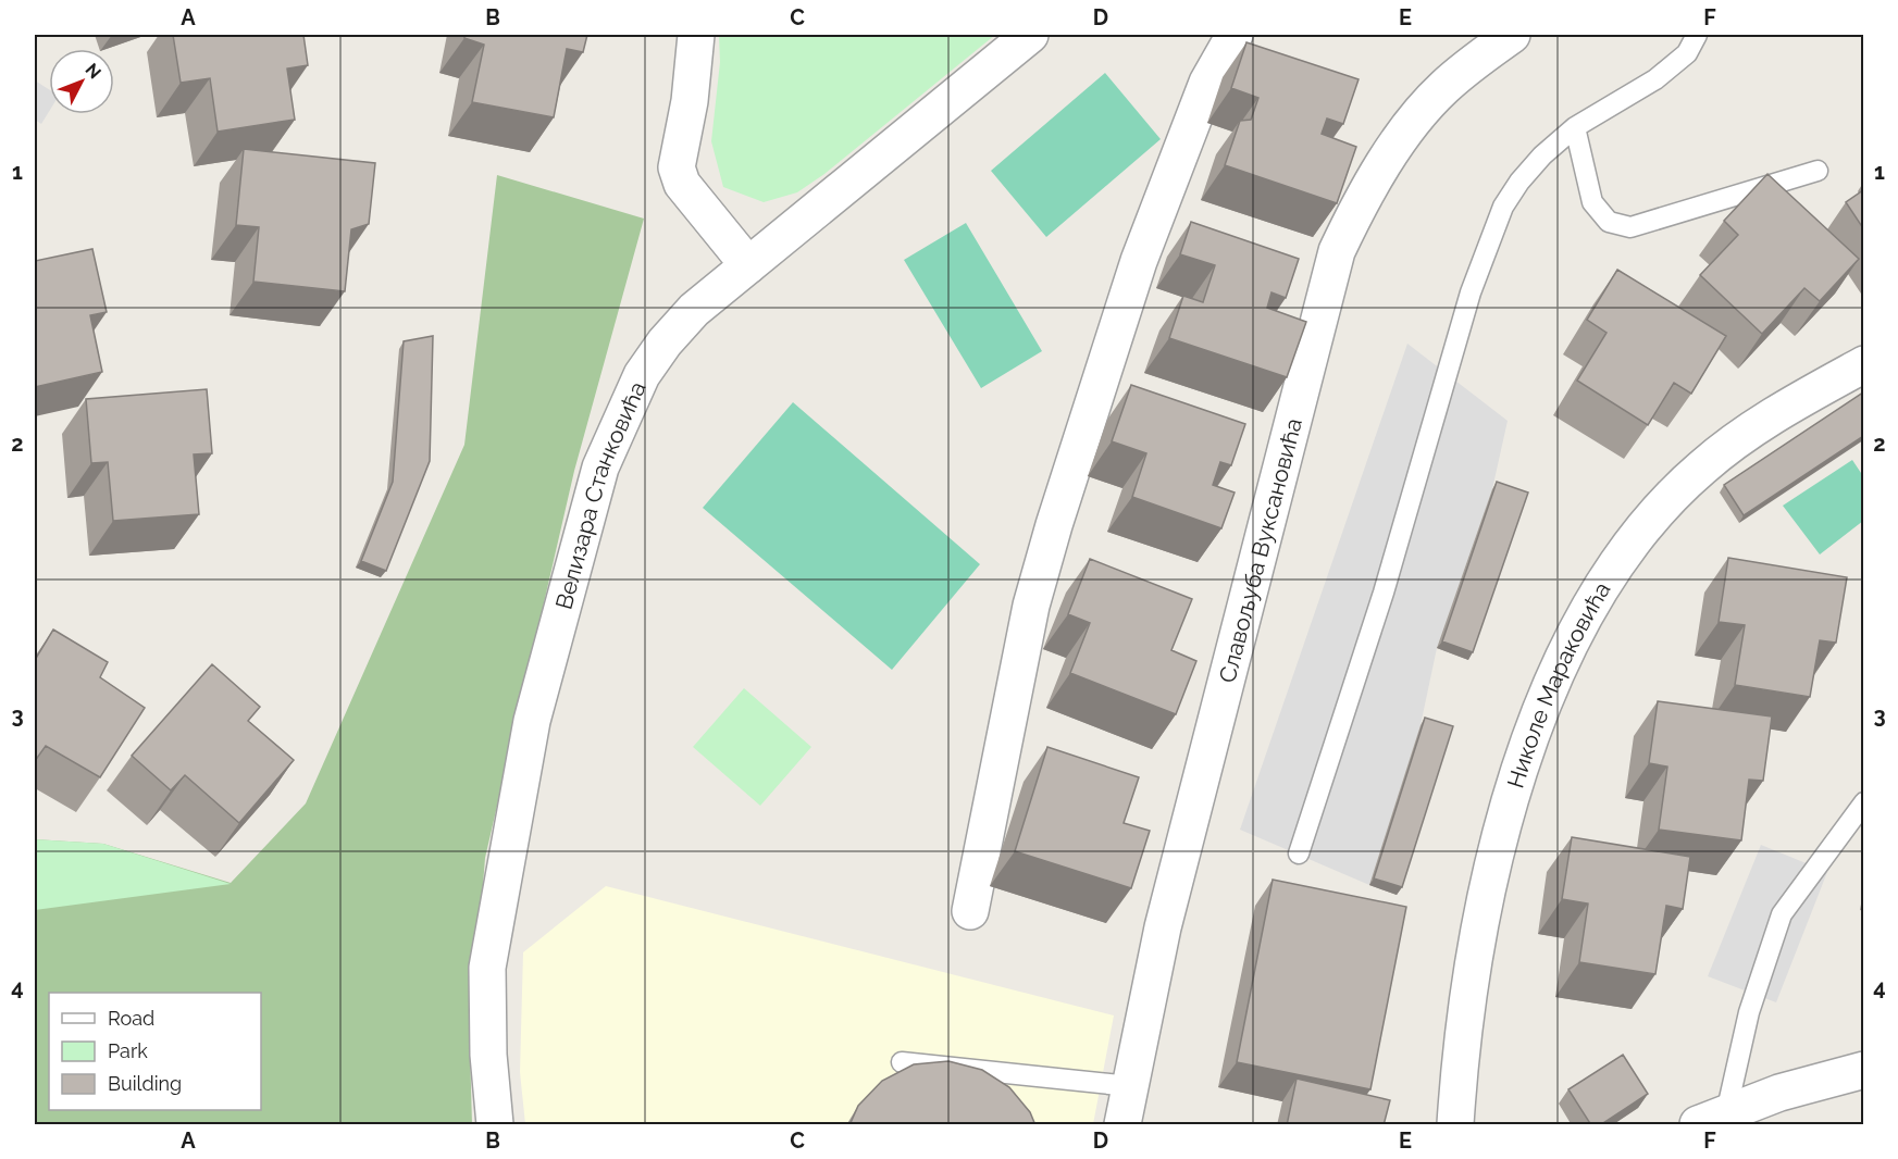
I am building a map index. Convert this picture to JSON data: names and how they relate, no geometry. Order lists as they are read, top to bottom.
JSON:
{
  "streets": {
    "street": ["Велизара Станковића", "Славољуба Вуксановића", "Николе Мараковића"]
  },
  "legend": ["Road", "Park", "Building"],
  "north": "top right",
  "grid": {
    "columns": [
      "A",
      "B",
      "C",
      "D",
      "E",
      "F"
    ],
    "rows": [
      "1",
      "2",
      "3",
      "4"
    ]
  }
}
